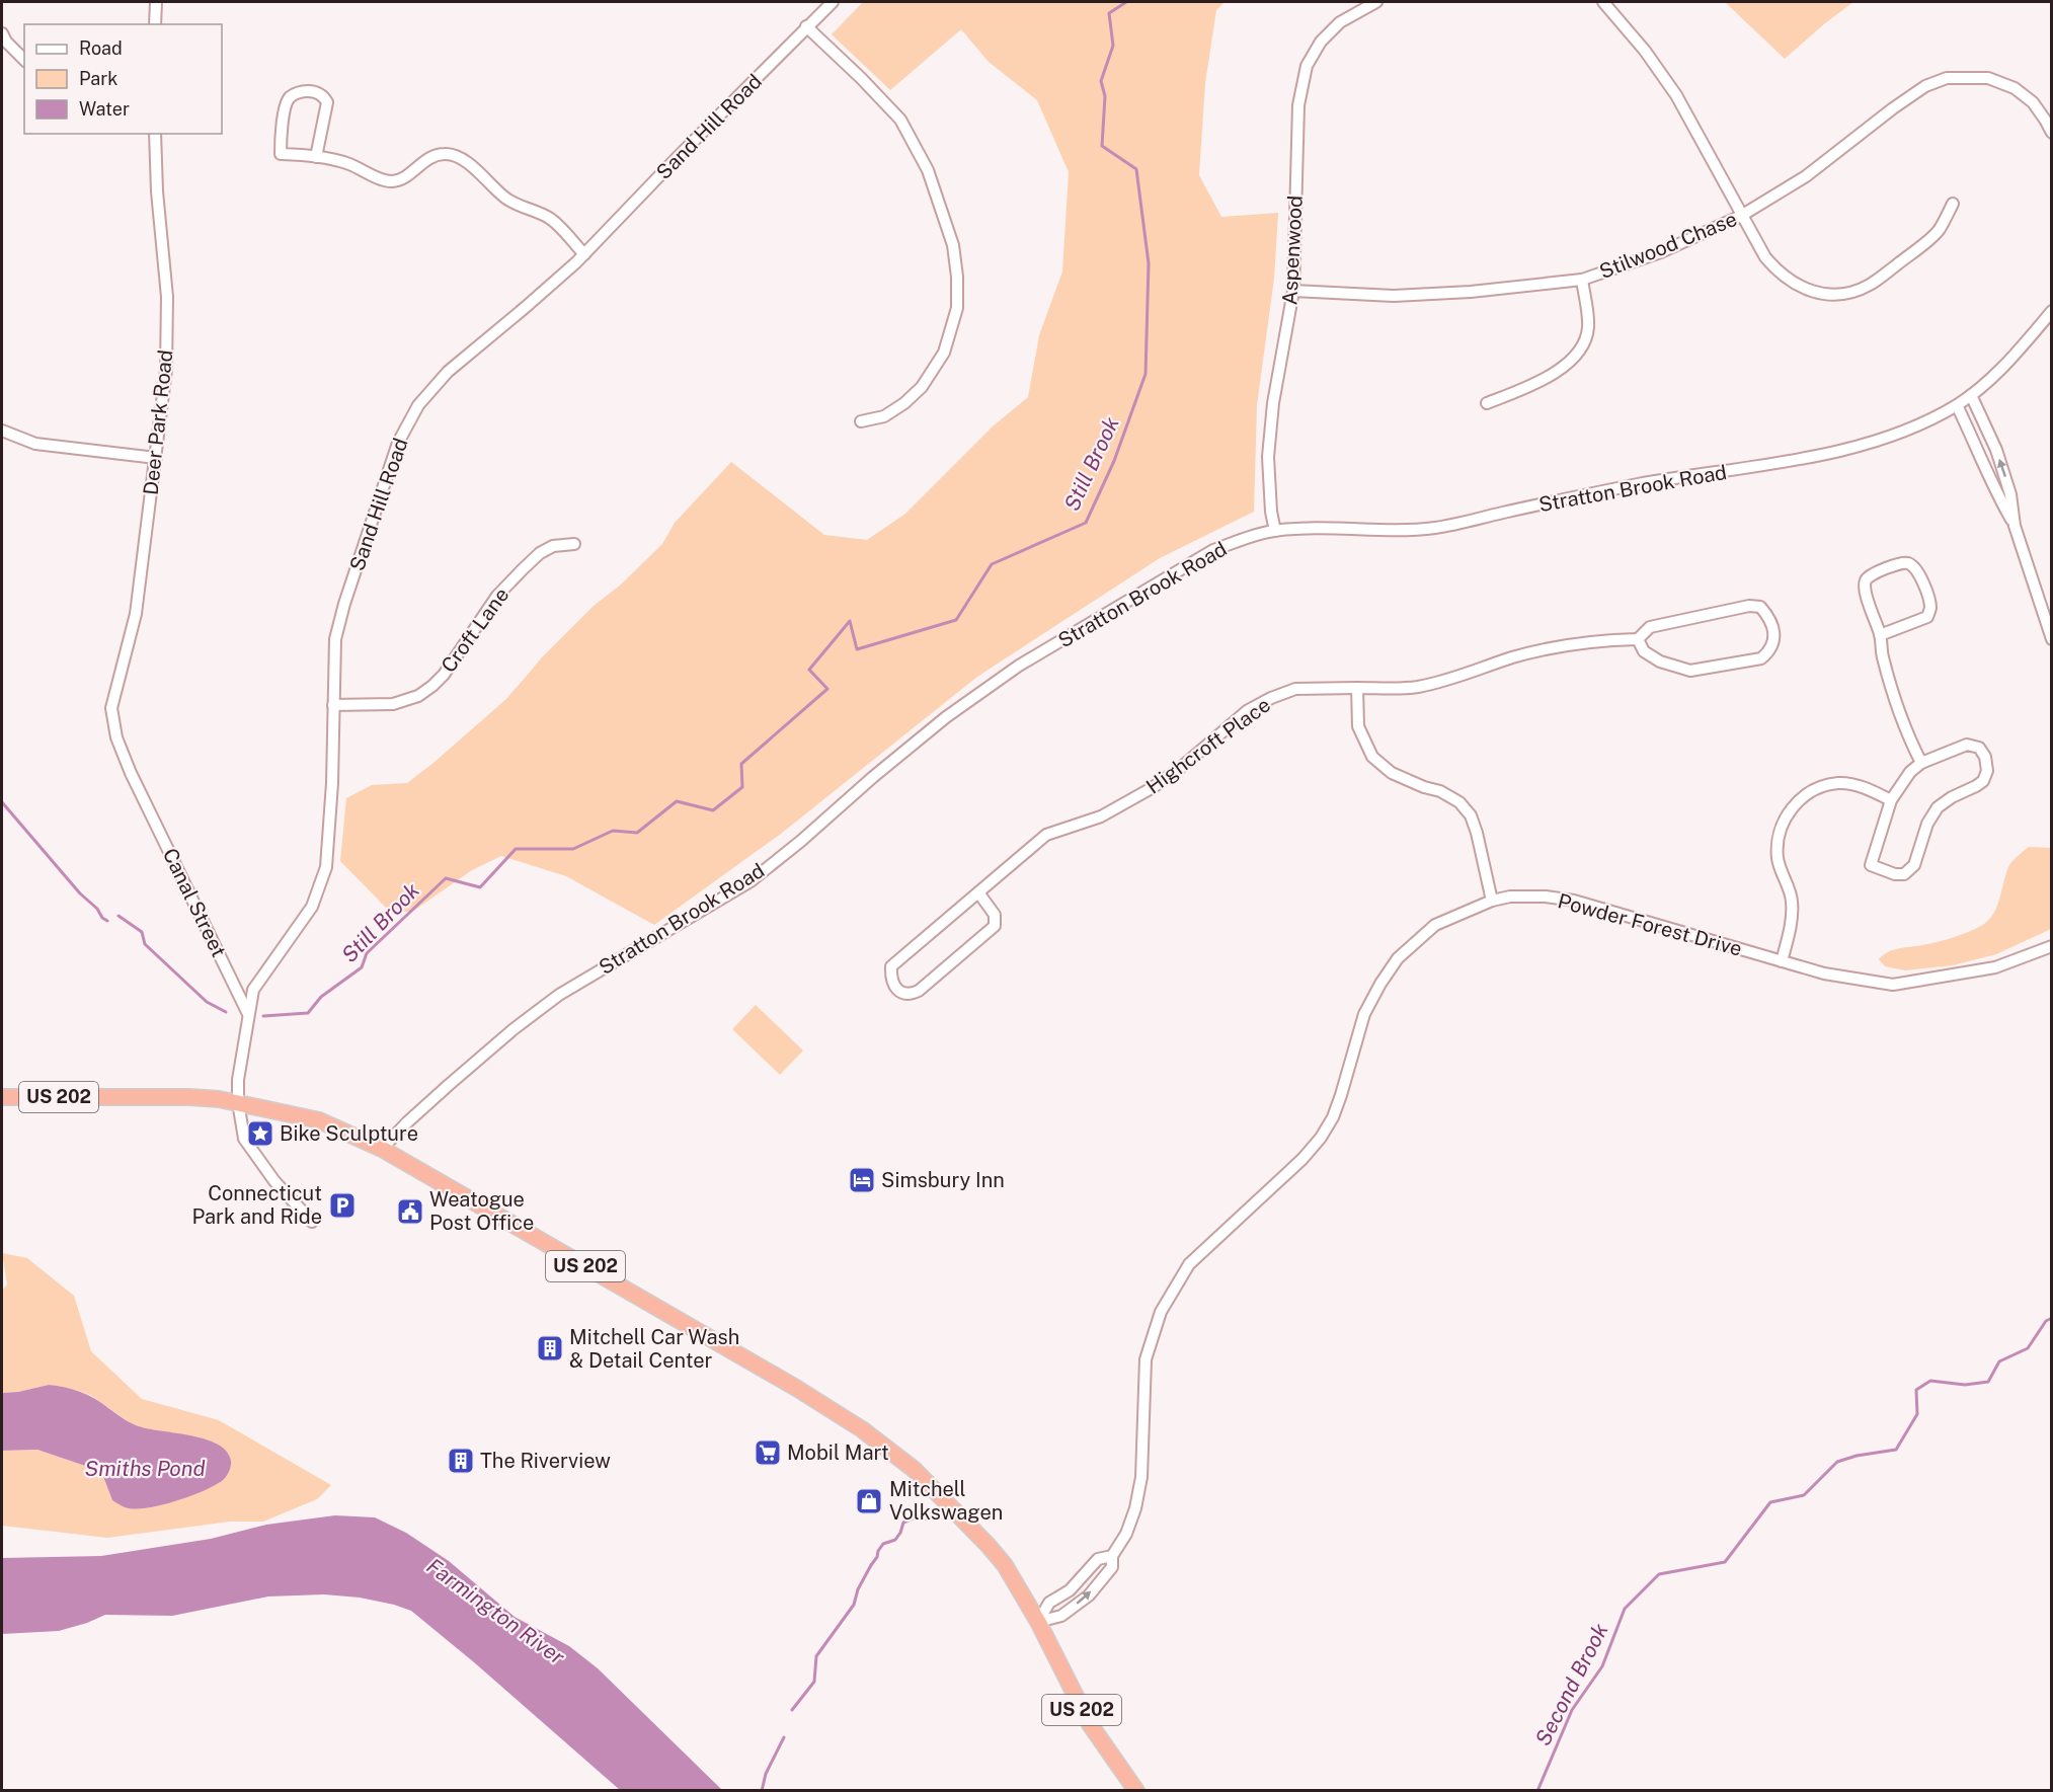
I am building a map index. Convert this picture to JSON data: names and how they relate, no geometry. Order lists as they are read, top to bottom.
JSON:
{
  "streets": {
    "highway": ["US 202"],
    "street": [
      "Sand Hill Road",
      "Stilwood Chase",
      "Aspenwood",
      "Deer Park Road",
      "Stratton Brook Road",
      "Croft Lane",
      "Highcroft Place",
      "Canal Street",
      "Powder Forest Drive"
    ]
  },
  "crossings": [
    ["Sand Hill Road", "Croft Lane"],
    ["Sand Hill Road", "Canal Street"],
    ["Stilwood Chase", "Aspenwood"],
    ["Aspenwood", "Stratton Brook Road"],
    ["Deer Park Road", "Canal Street"],
    ["Stratton Brook Road", "US 202"],
    ["Powder Forest Drive", "US 202"]
  ],
  "water": [
    "Still Brook",
    "Smiths Pond",
    "Farmington River",
    "Second Brook"
  ],
  "places": {
    "place": ["Bike Sculpture"],
    "hotel": ["Simsbury Inn"],
    "parking": ["Connecticut Park and Ride"],
    "public building": ["Weatogue Post Office"],
    "building": ["Mitchell Car Wash & Detail Center", "The Riverview"],
    "supermarket": ["Mobil Mart"],
    "shop": ["Mitchell Volkswagen"]
  },
  "legend": ["Road", "Park", "Water"]
}
